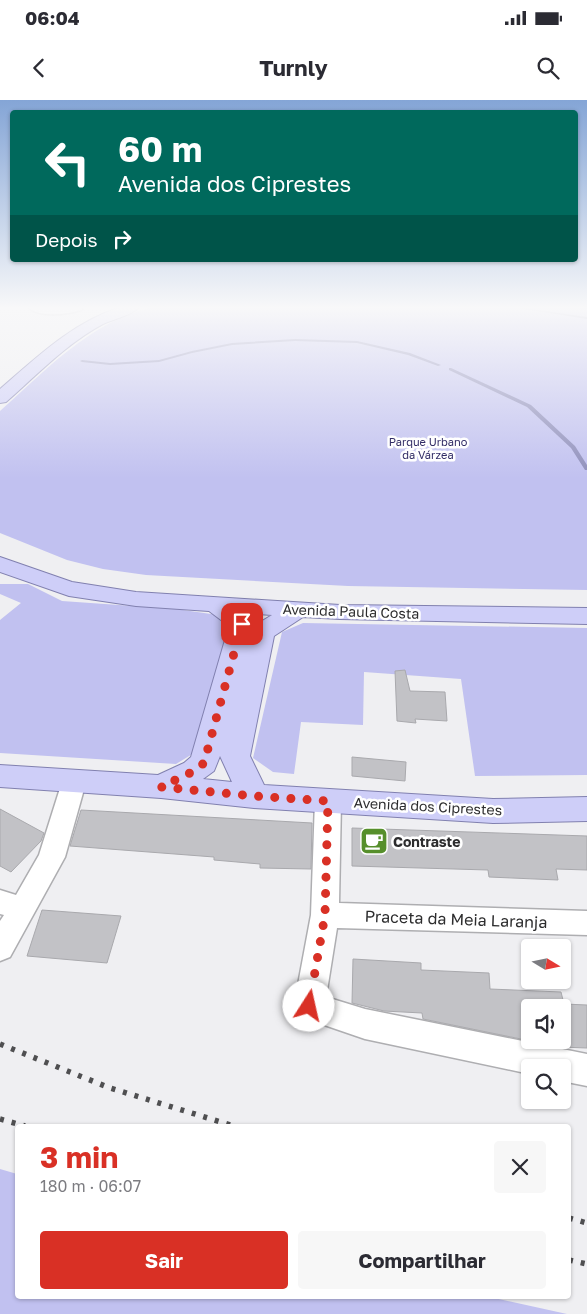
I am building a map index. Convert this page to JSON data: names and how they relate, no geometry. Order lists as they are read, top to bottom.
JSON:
{
  "streets": {
    "main road": ["Avenida Paula Costa", "Avenida dos Ciprestes"],
    "street": ["Praceta da Meia Laranja"]
  },
  "parks": ["Parque Urbano da Várzea"],
  "places": {
    "cafe": ["Contraste"]
  },
  "north": "right",
  "page": {
    "status": "06:04",
    "header": "Turnly",
    "turn": ["60 m", "Avenida dos Ciprestes"],
    "then": "Depois",
    "heading": ["3 min", "180 m · 06:07"],
    "buttons": ["Sair", "Compartilhar"]
  }
}
